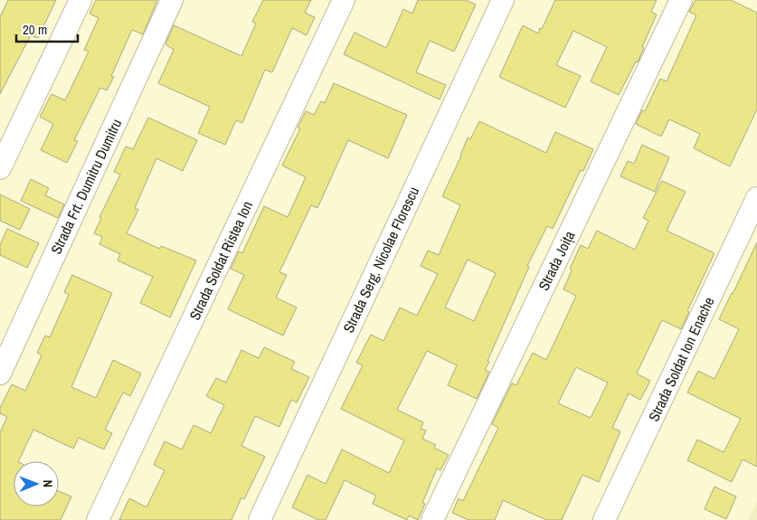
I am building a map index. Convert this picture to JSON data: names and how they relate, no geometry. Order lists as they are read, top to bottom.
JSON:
{
  "streets": {
    "street": [
      "Strada Frt. Dumitru Dumitru",
      "Strada Serg. Nicolae Florescu",
      "Strada Soldat Ristea Ion",
      "Strada Joița",
      "Strada Soldat Ion Enache"
    ]
  },
  "scale_bar": "20 m",
  "north": "right"
}
